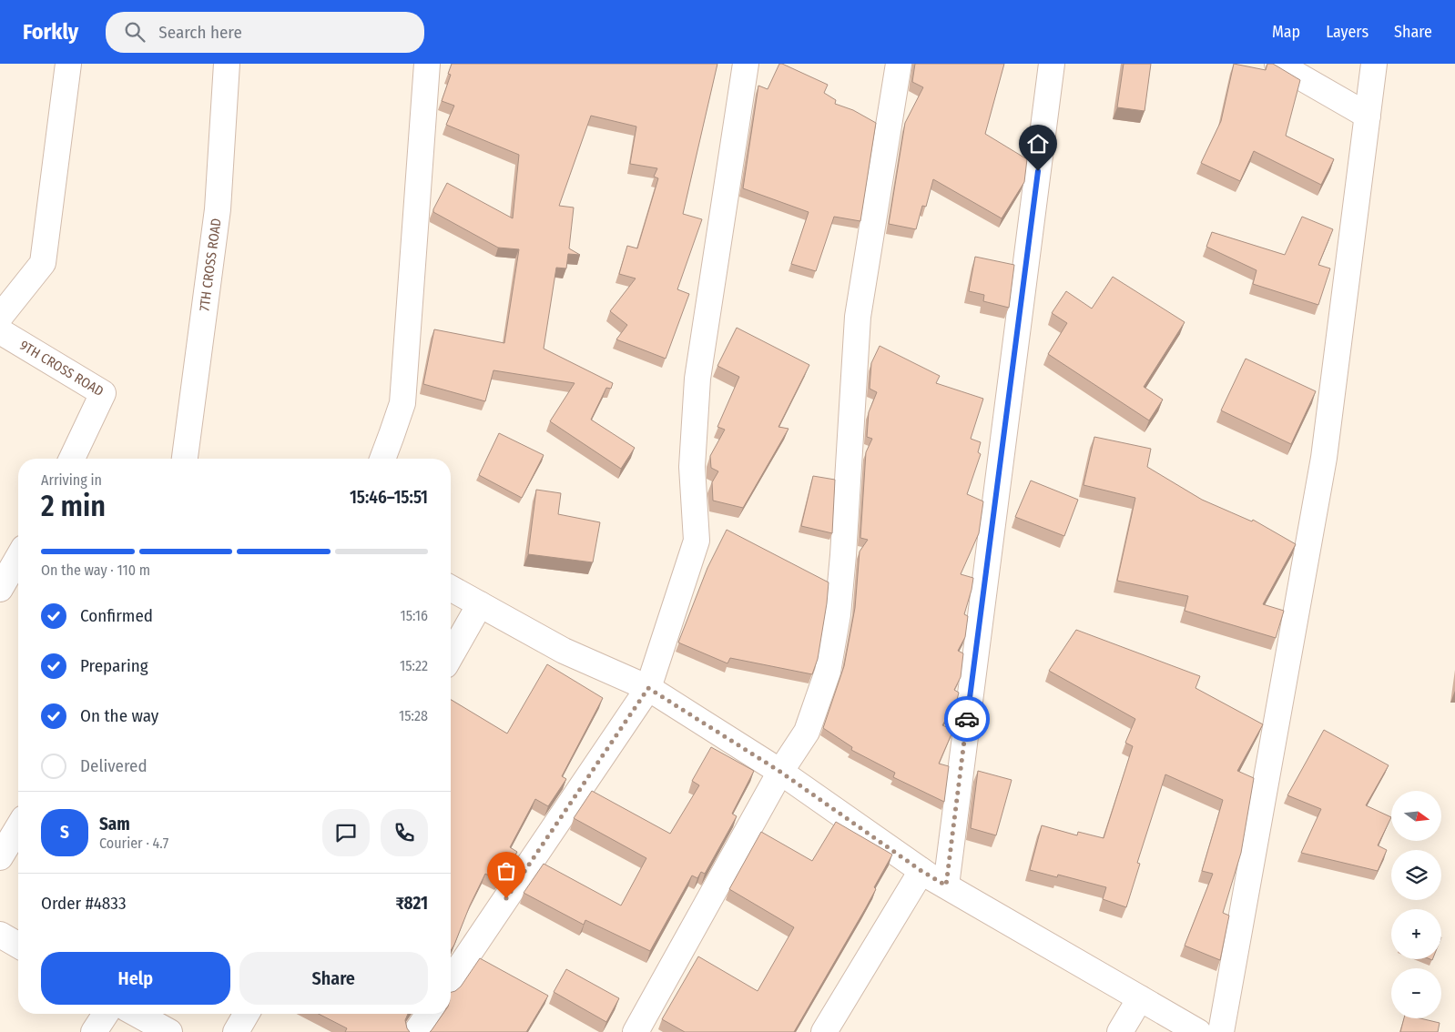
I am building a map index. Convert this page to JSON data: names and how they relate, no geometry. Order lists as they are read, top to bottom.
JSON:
{
  "streets": {
    "street": ["7TH CROSS ROAD", "9TH CROSS ROAD"]
  },
  "north": "right",
  "page": {
    "header": "Forkly",
    "search": "Search here",
    "nav": ["Map", "Layers", "Share"],
    "heading": ["2 min", "Arriving in", "15:46–15:51"],
    "panel": [
      "Sam",
      "Courier · 4.7",
      "Order #4833",
      "₹821"
    ],
    "bar": "On the way · 110 m",
    "list": [
      ["Confirmed", "15:16"],
      ["Preparing", "15:22"],
      ["On the way", "15:28"],
      "Delivered"
    ],
    "map_buttons": ["+", "−"],
    "round": "S",
    "buttons": ["Help", "Share"]
  }
}
